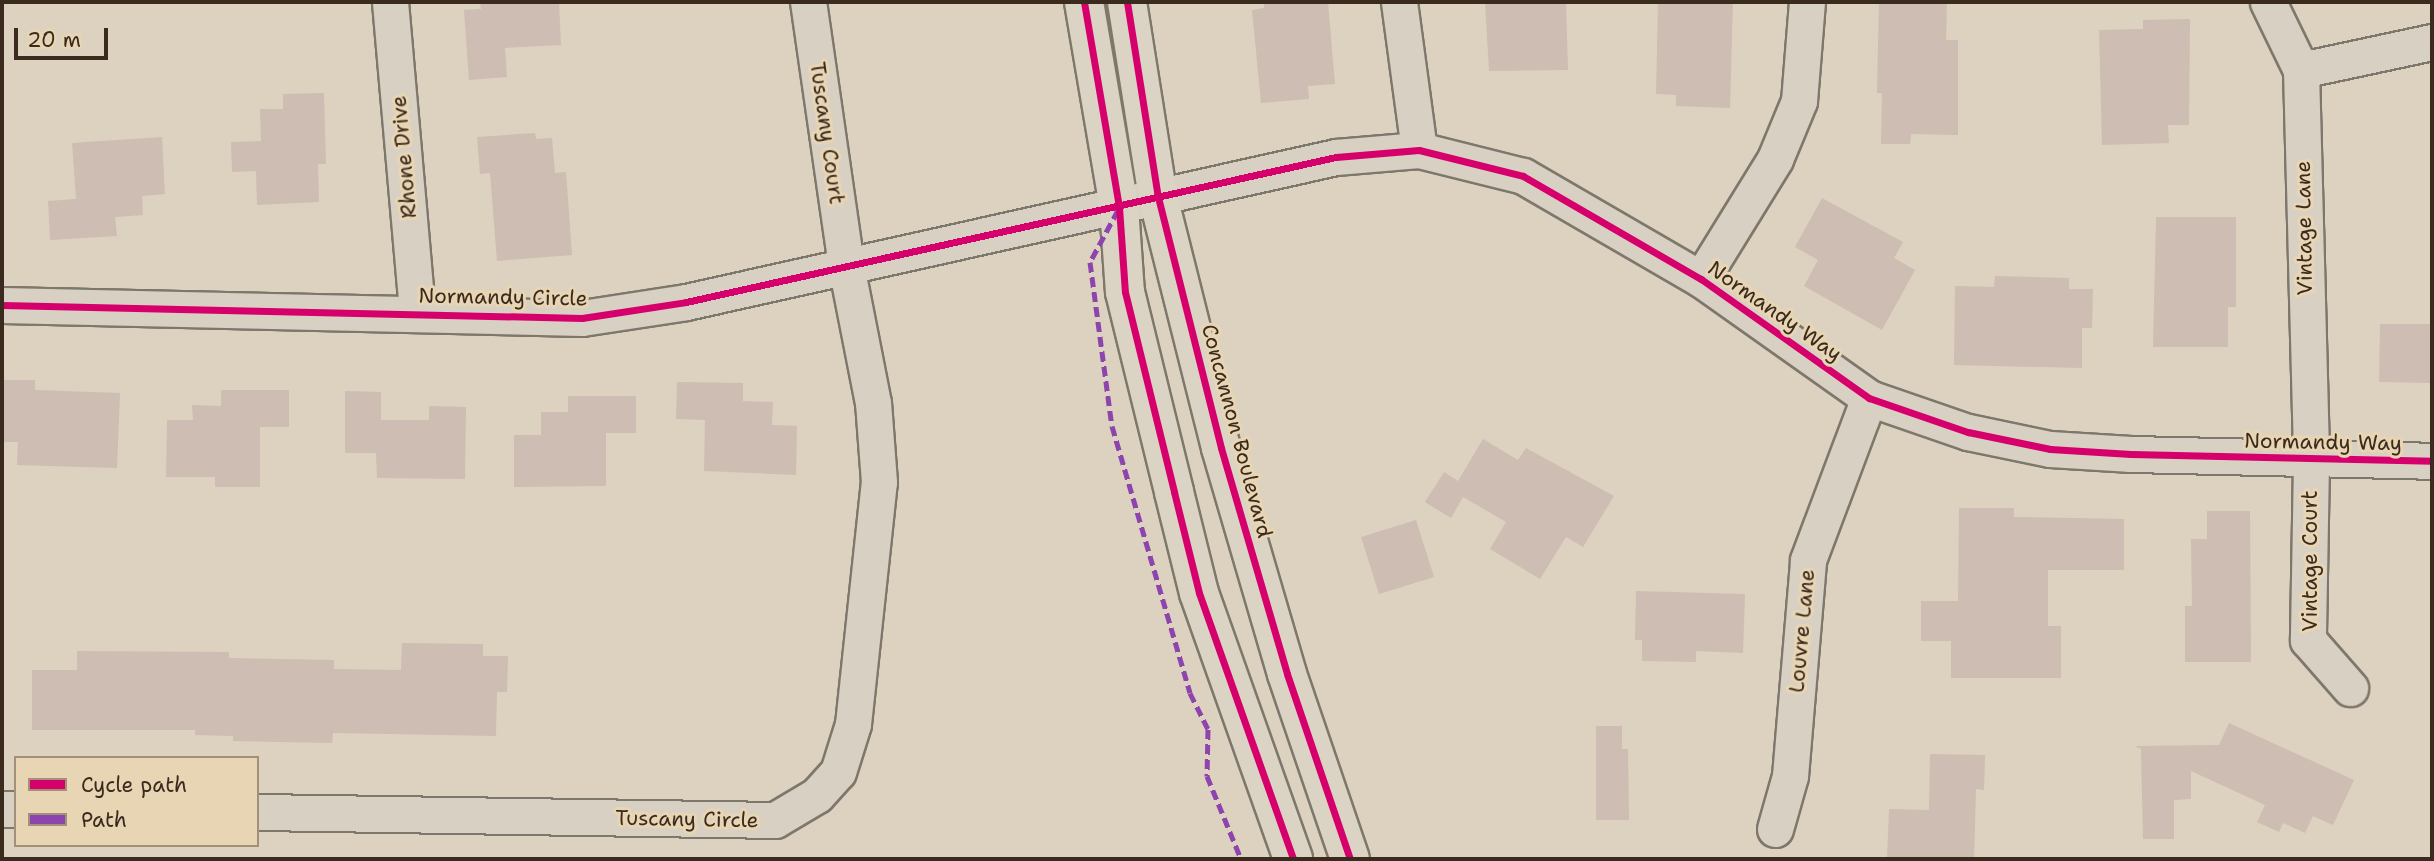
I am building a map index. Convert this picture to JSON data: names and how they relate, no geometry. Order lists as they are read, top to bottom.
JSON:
{
  "streets": {
    "main road": ["Concannon Boulevard"],
    "street": [
      "Tuscany Court",
      "Rhone Drive",
      "Vintage Lane",
      "Normandy Circle",
      "Normandy Way",
      "Vintage Court",
      "Louvre Lane",
      "Tuscany Circle"
    ]
  },
  "crossings": [
    ["Tuscany Court", "Normandy Circle"],
    ["Tuscany Court", "Tuscany Circle"],
    ["Rhone Drive", "Normandy Circle"],
    ["Vintage Lane", "Normandy Way"],
    ["Vintage Lane", "Vintage Court"],
    ["Normandy Circle", "Normandy Way"],
    ["Normandy Circle", "Tuscany Circle"],
    ["Normandy Way", "Concannon Boulevard"],
    ["Normandy Way", "Vintage Court"],
    ["Normandy Way", "Louvre Lane"]
  ],
  "legend": ["Cycle path", "Path"],
  "scale_bar": "20 m"
}
